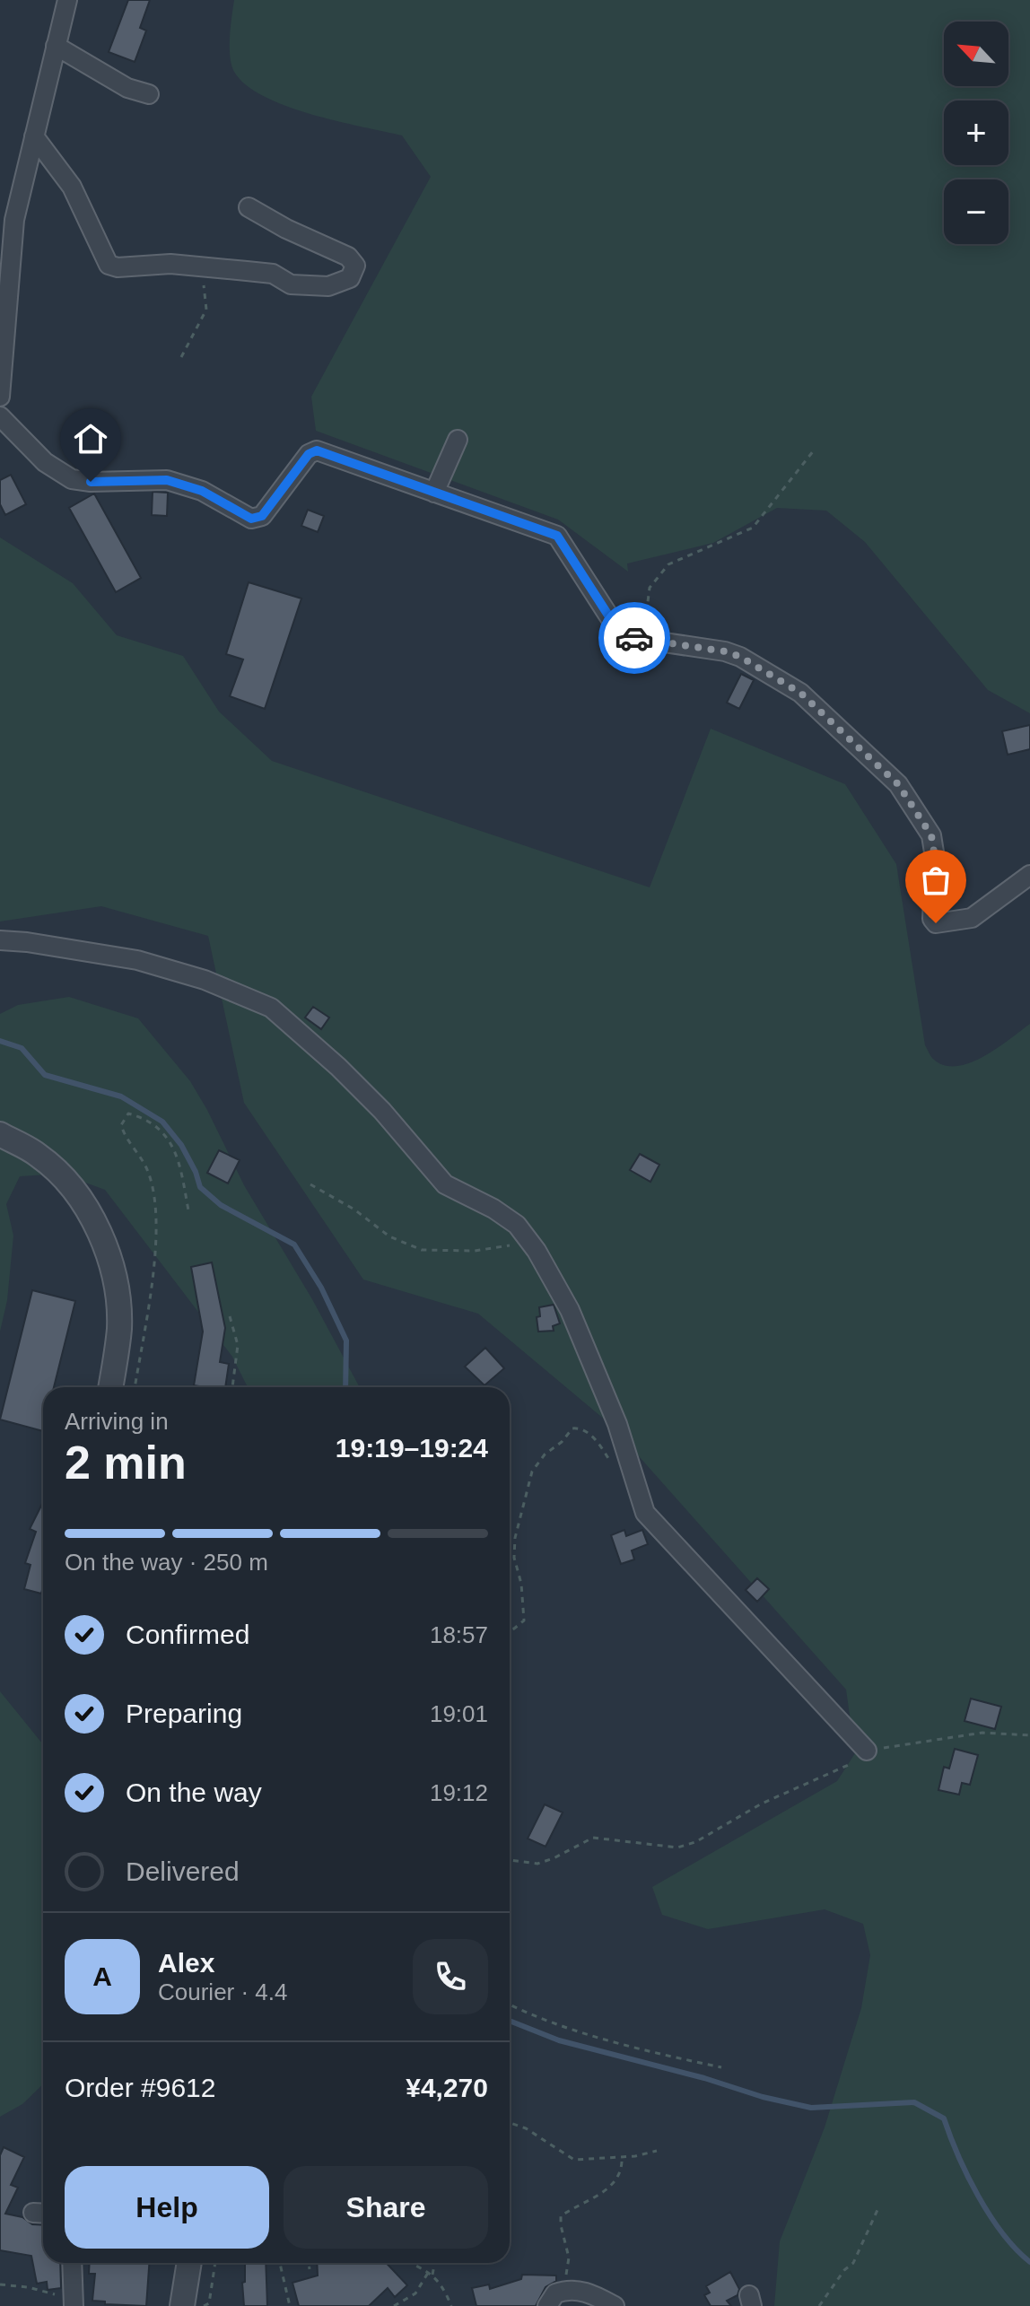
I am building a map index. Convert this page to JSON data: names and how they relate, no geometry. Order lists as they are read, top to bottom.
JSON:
{
  "north": "top left",
  "page": {
    "map_buttons": ["+", "−"],
    "heading": ["2 min", "Arriving in", "19:19–19:24"],
    "panel": [
      "Alex",
      "Courier · 4.4",
      "Order #9612",
      "¥4,270"
    ],
    "bar": "On the way · 250 m",
    "list": [
      ["Confirmed", "18:57"],
      ["Preparing", "19:01"],
      ["On the way", "19:12"],
      "Delivered"
    ],
    "round": "A",
    "buttons": ["Help", "Share"]
  }
}
